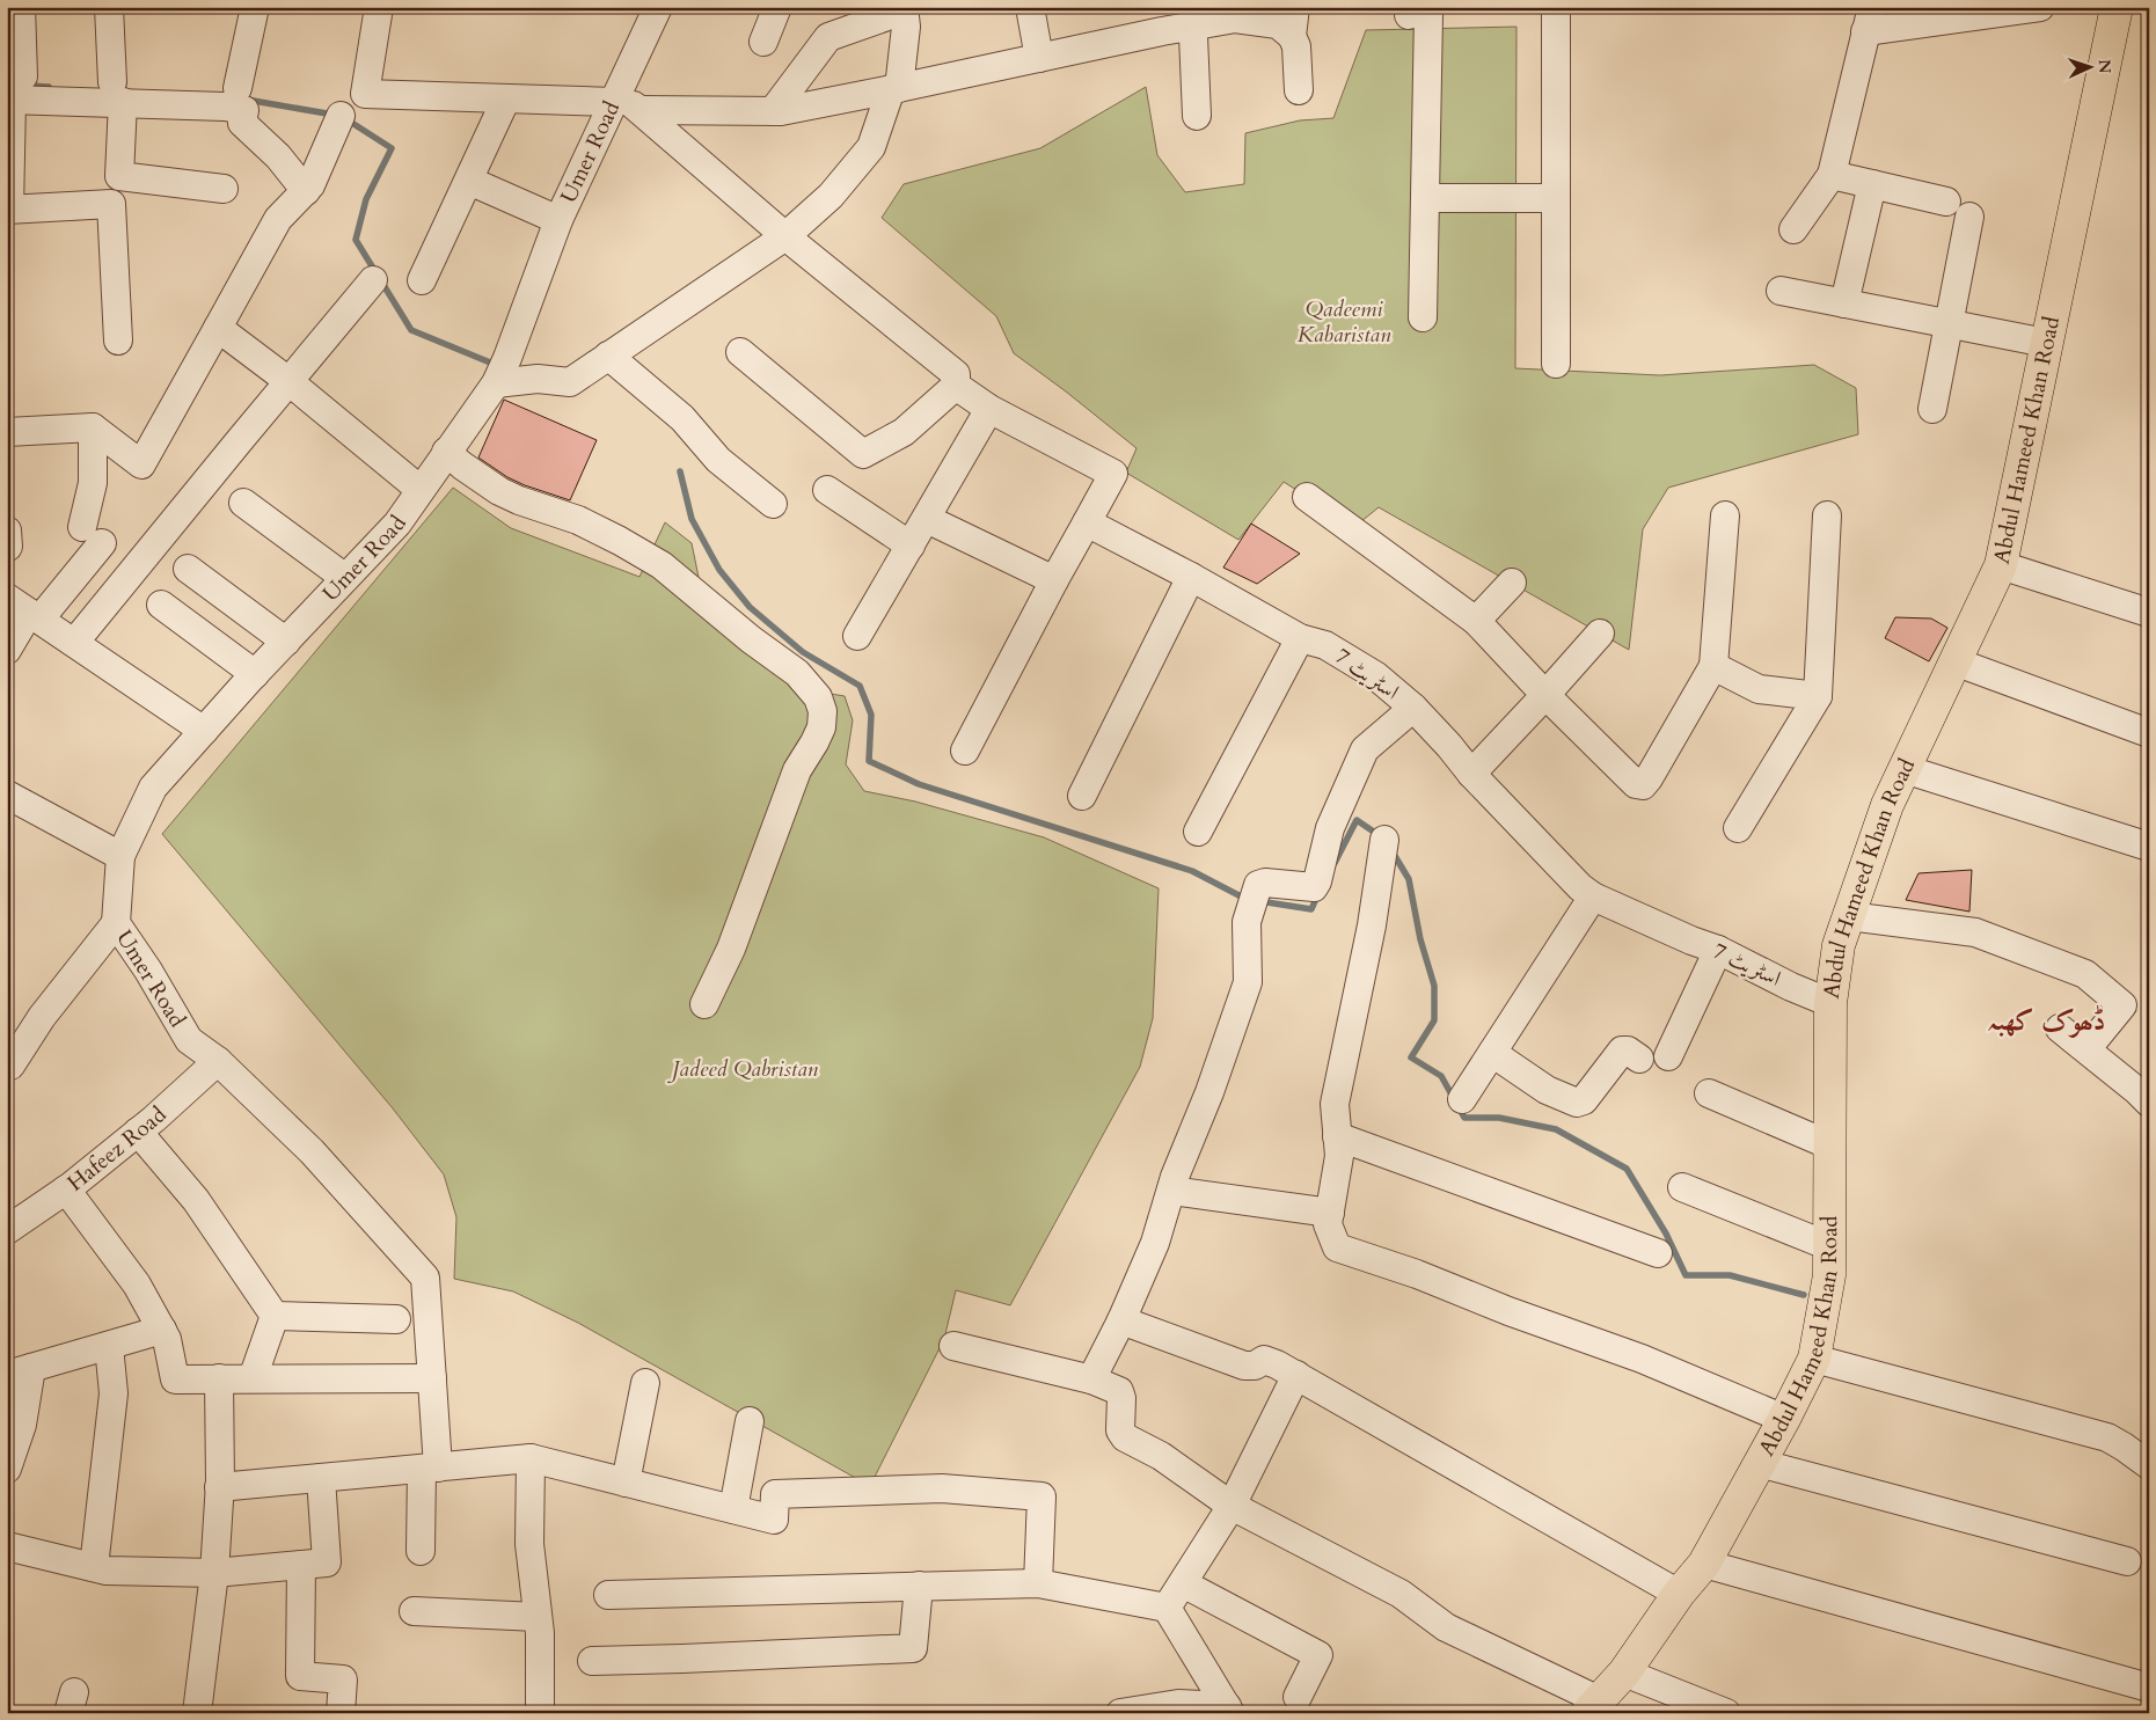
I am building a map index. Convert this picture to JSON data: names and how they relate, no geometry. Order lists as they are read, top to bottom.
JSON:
{
  "streets": {
    "main road": ["Abdul Hameed Khan Road"],
    "street": ["Umer Road", "اسٹریٹ 7", "Hafeez Road"]
  },
  "crossings": [
    ["Umer Road", "Hafeez Road"],
    ["Abdul Hameed Khan Road", "اسٹریٹ 7"]
  ],
  "districts": ["ڈھوک کھبہ"],
  "parks": ["Qadeemi Kabaristan", "Jadeed Qabristan"],
  "north": "right"
}
